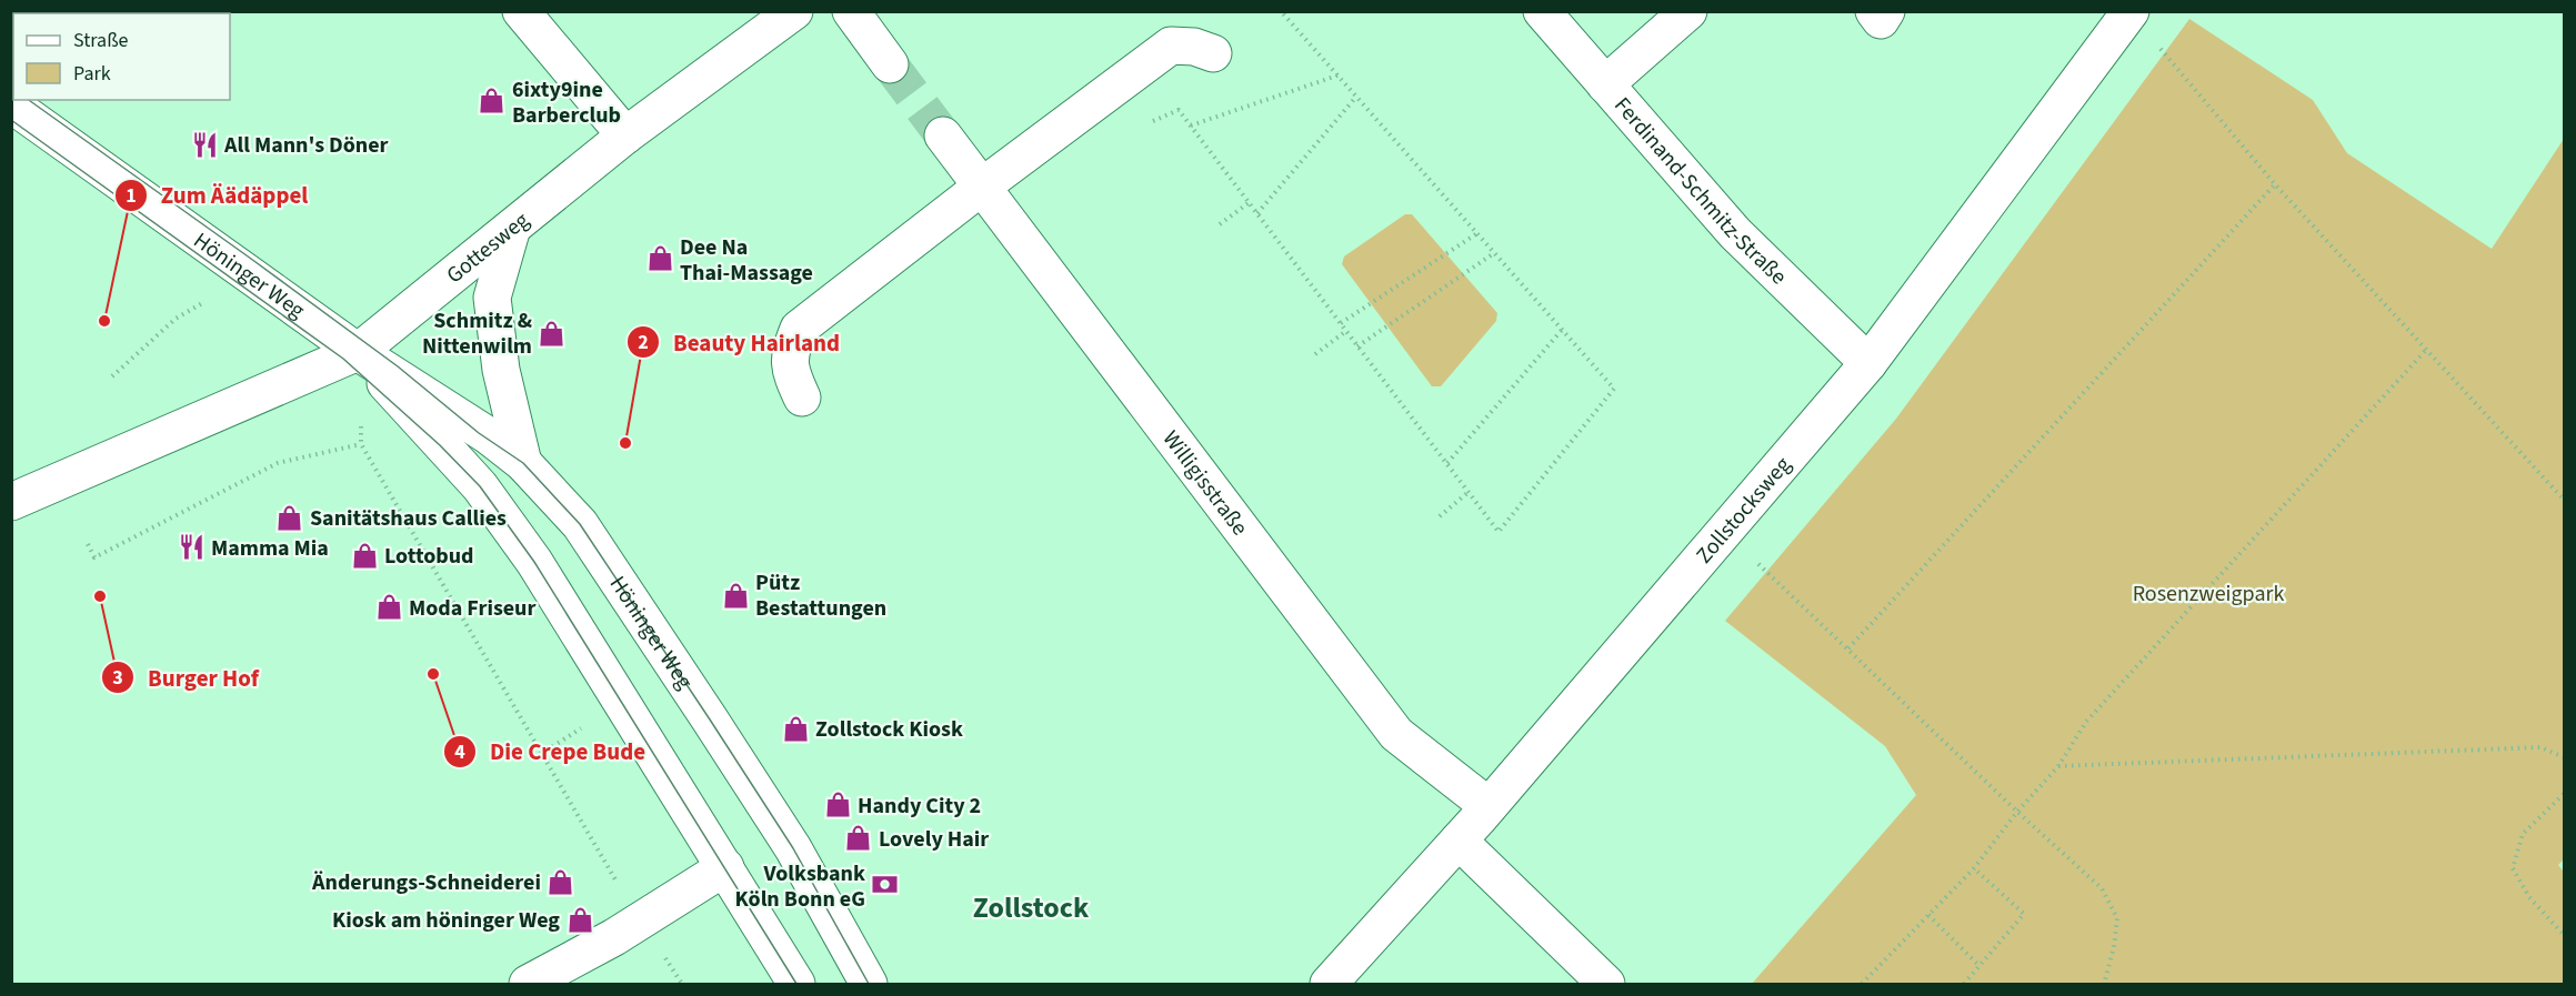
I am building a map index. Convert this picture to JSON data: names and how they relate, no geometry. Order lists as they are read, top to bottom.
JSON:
{
  "streets": {
    "street": [
      "Ferdinand-Schmitz-Straße",
      "Gottesweg",
      "Höninger Weg",
      "Willigisstraße",
      "Zollstocksweg"
    ]
  },
  "crossings": [
    ["Ferdinand-Schmitz-Straße", "Zollstocksweg"],
    ["Gottesweg", "Höninger Weg"],
    ["Willigisstraße", "Zollstocksweg"]
  ],
  "districts": ["Zollstock"],
  "parks": ["Rosenzweigpark"],
  "places": {
    "shop": [
      "6ixty9ine Barberclub",
      "Dee Na Thai-Massage",
      "Schmitz & Nittenwilm",
      "Sanitätshaus Callies",
      "Lottobud",
      "Pütz Bestattungen",
      "Moda Friseur",
      "Zollstock Kiosk",
      "Handy City 2",
      "Lovely Hair",
      "Änderungs-Schneiderei",
      "Kiosk am höninger Weg"
    ],
    "restaurant": ["All Mann's Döner", "Mamma Mia"],
    "other": [
      "Zum Äädäppel",
      "Beauty Hairland",
      "Burger Hof",
      "Die Crepe Bude"
    ],
    "bank": ["Volksbank Köln Bonn eG"]
  },
  "legend": ["Straße", "Park"]
}
